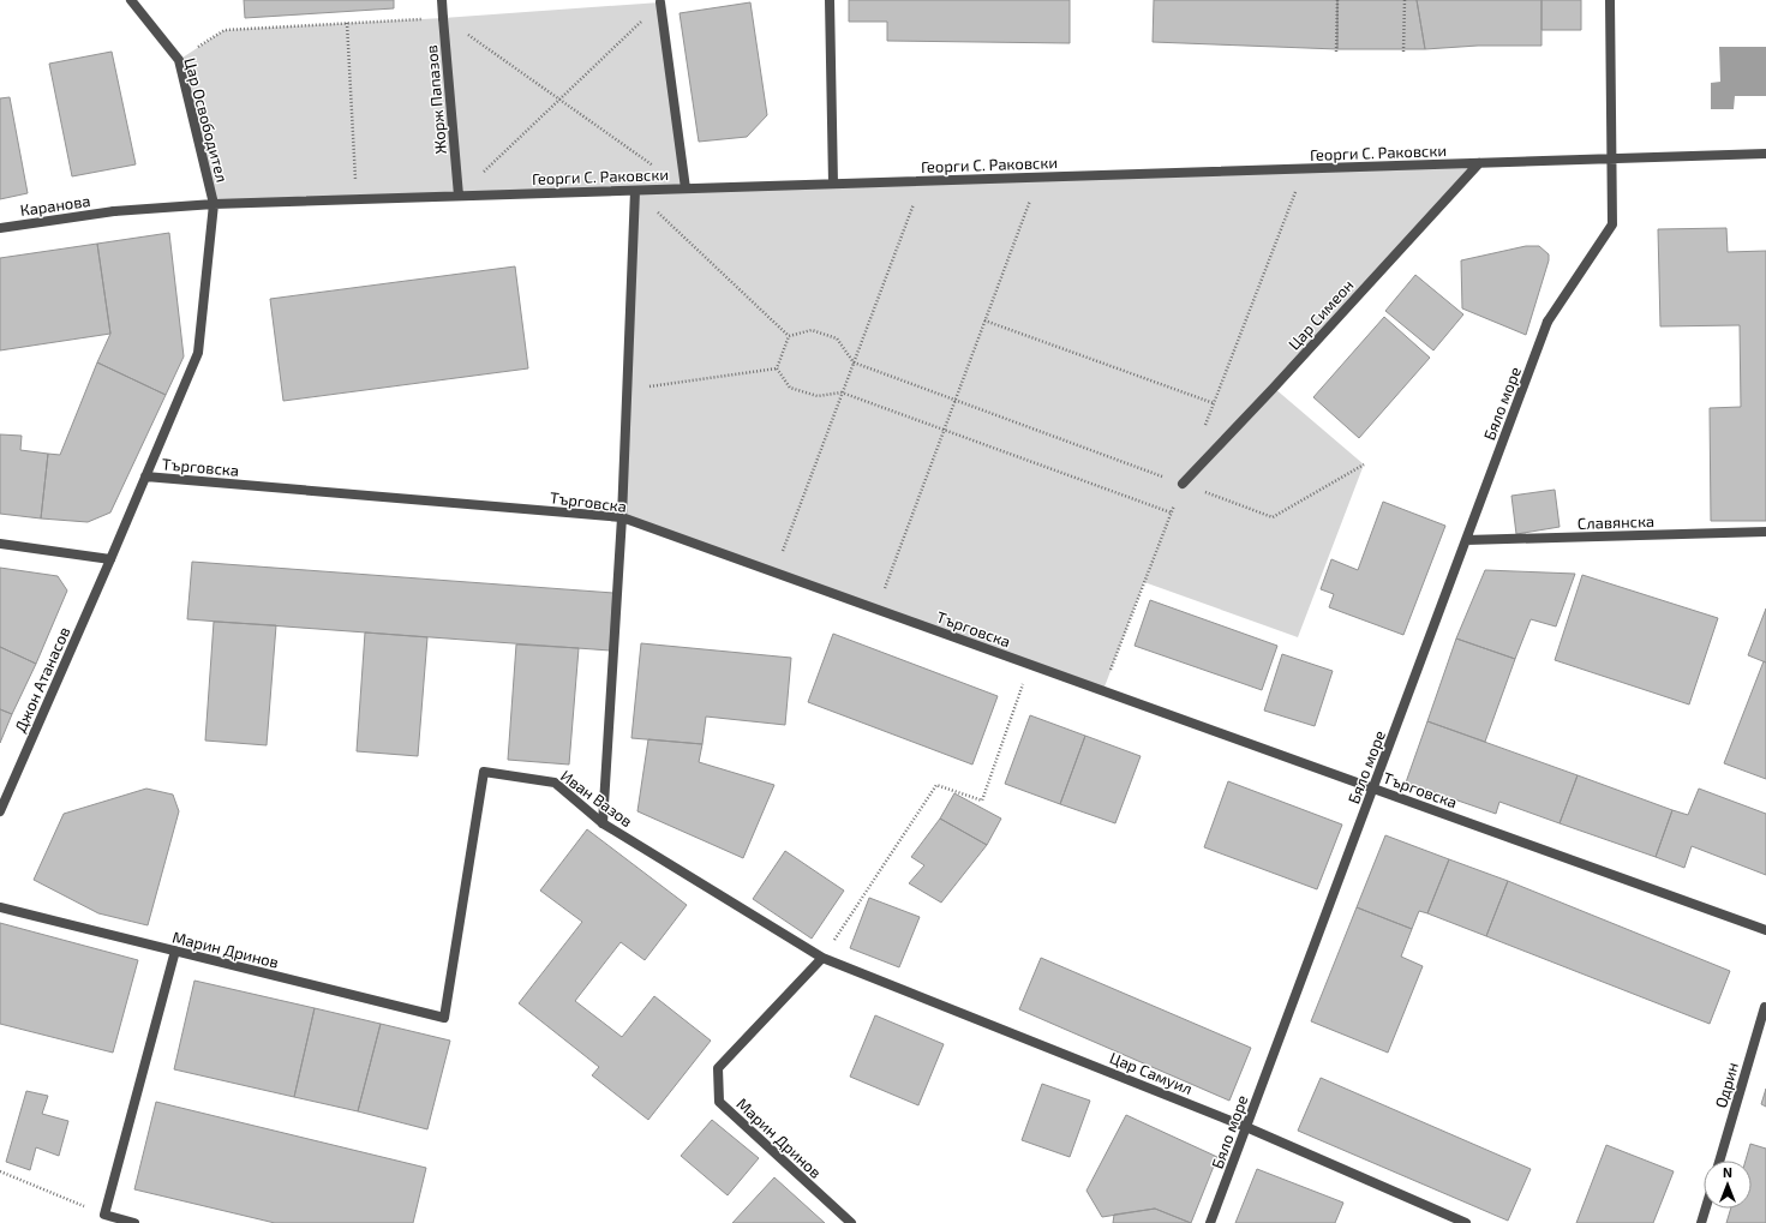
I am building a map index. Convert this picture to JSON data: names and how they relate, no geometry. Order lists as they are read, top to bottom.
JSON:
{
  "streets": {
    "street": [
      "Жорж Папазов",
      "Цар Освободител",
      "Георги С. Раковски",
      "Каранова",
      "Цар Симеон",
      "Бяло море",
      "Търговска",
      "Славянска",
      "Джон Атанасов",
      "Иван Вазов",
      "Марин Дринов",
      "Цар Самуил",
      "Одрин"
    ]
  },
  "crossings": [
    ["Жорж Папазов", "Георги С. Раковски"],
    ["Цар Освободител", "Георги С. Раковски"],
    ["Цар Освободител", "Каранова"],
    ["Цар Освободител", "Търговска"],
    ["Цар Освободител", "Джон Атанасов"],
    ["Георги С. Раковски", "Каранова"],
    ["Георги С. Раковски", "Цар Симеон"],
    ["Георги С. Раковски", "Бяло море"],
    ["Бяло море", "Търговска"],
    ["Бяло море", "Славянска"],
    ["Бяло море", "Цар Самуил"],
    ["Търговска", "Джон Атанасов"],
    ["Иван Вазов", "Марин Дринов"],
    ["Иван Вазов", "Цар Самуил"],
    ["Марин Дринов", "Цар Самуил"]
  ],
  "north": "top"
}
